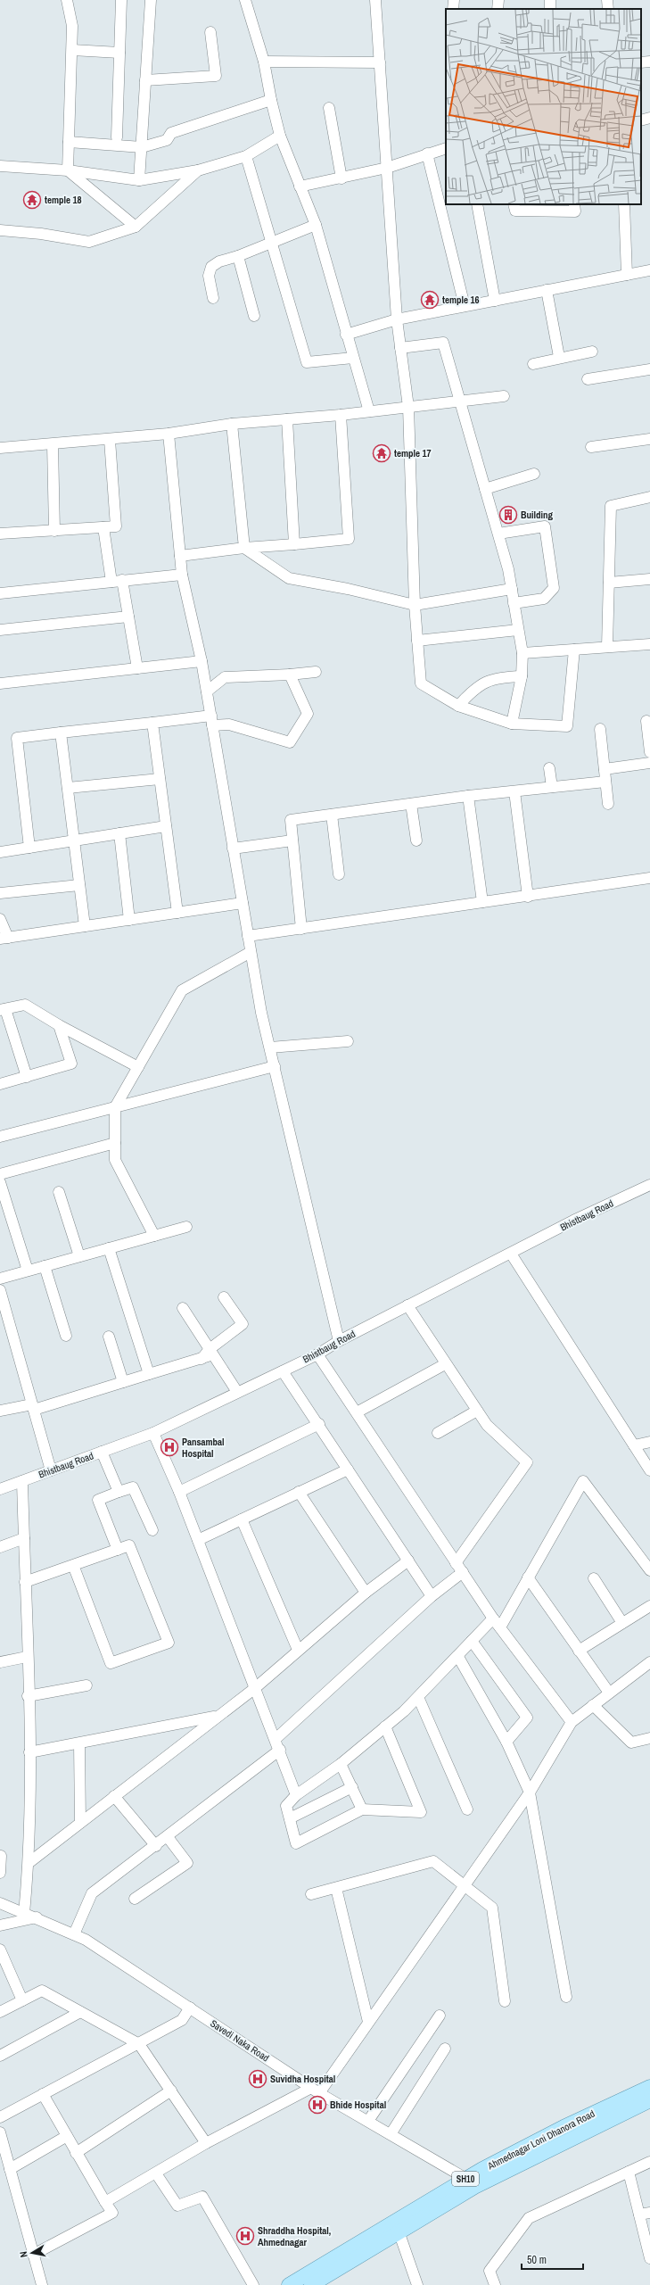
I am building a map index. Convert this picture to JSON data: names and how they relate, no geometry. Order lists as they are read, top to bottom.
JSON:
{
  "streets": {
    "main road": ["Ahmednagar Loni Dhanora Road", "SH10"],
    "street": ["Bhistbaug Road", "Savedi Naka Road"]
  },
  "crossings": [
    ["Savedi Naka Road", "Ahmednagar Loni Dhanora Road"]
  ],
  "places": {
    "temple": ["temple 18", "temple 16", "temple 17"],
    "building": ["Building"],
    "hospital": [
      "Pansambal Hospital",
      "Suvidha Hospital",
      "Bhide Hospital",
      "Shraddha Hospital, Ahmednagar"
    ]
  },
  "scale_bar": "50 m",
  "north": "left"
}
